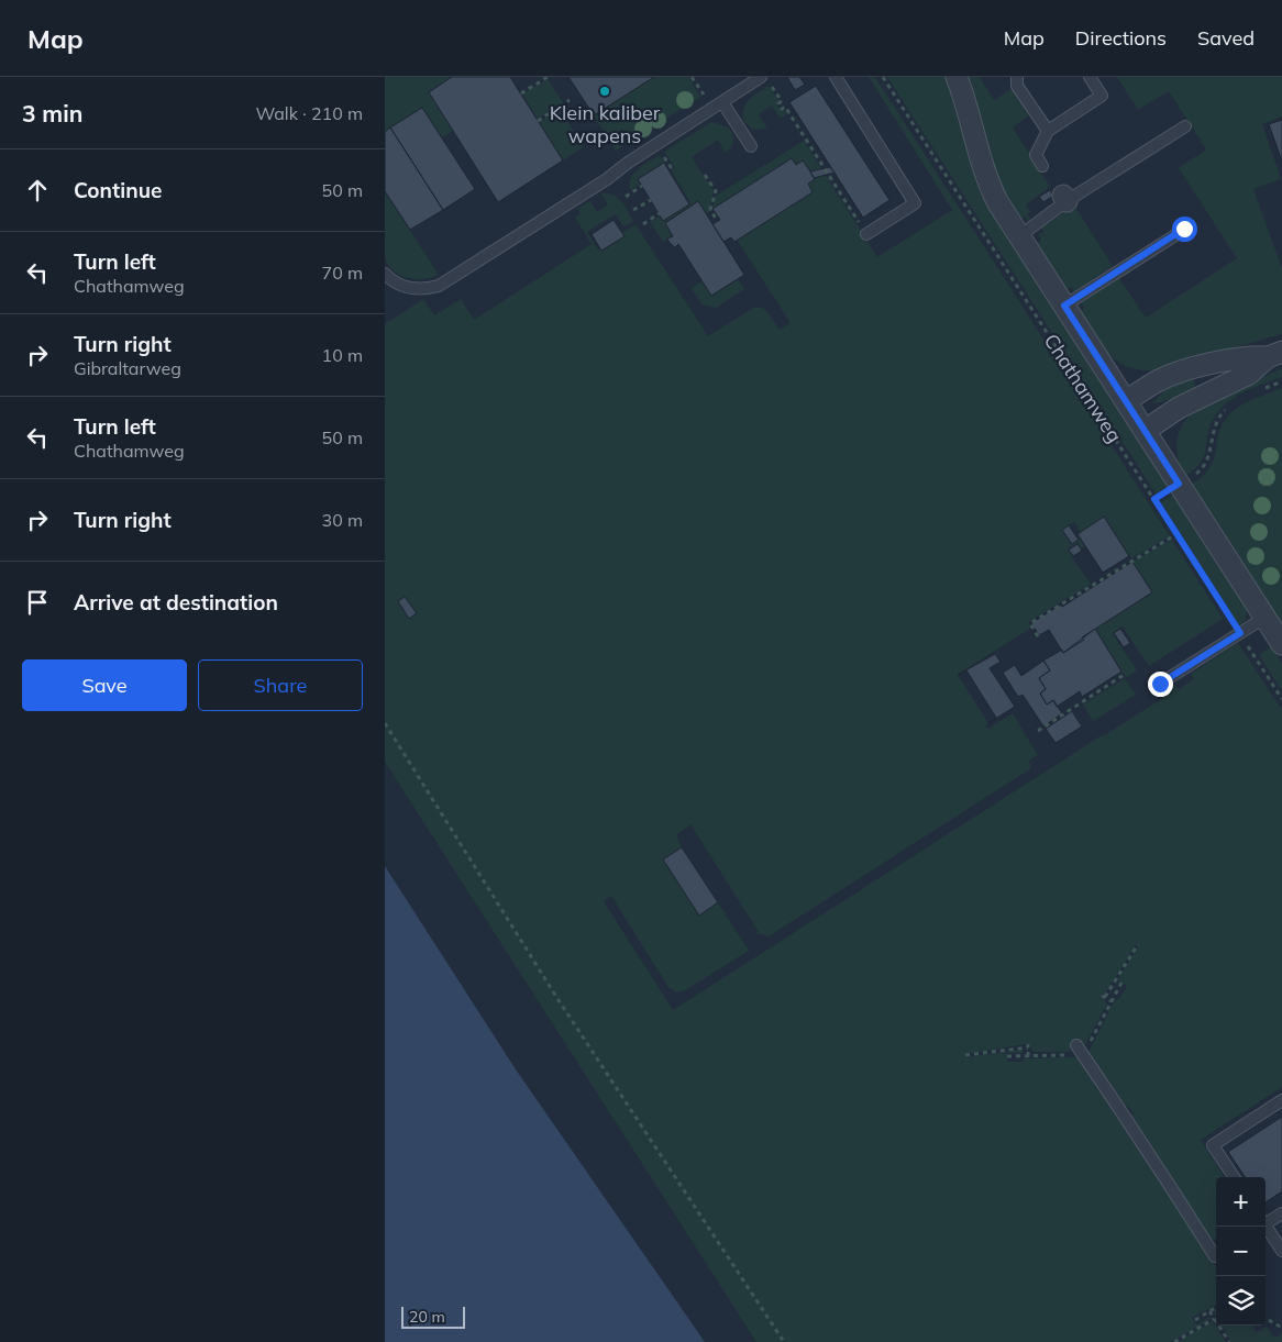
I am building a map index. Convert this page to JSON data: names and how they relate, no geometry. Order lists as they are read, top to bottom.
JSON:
{
  "streets": {
    "street": ["Chathamweg"]
  },
  "places": ["Klein kaliber wapens"],
  "scale_bar": "20 m",
  "page": {
    "header": "Map",
    "nav": ["Map", "Directions", "Saved"],
    "heading": ["3 min", "Walk · 210 m"],
    "list": [
      ["Continue", "50 m"],
      ["Turn left", "Chathamweg", "70 m"],
      ["Turn right", "Gibraltarweg", "10 m"],
      ["Turn left", "Chathamweg", "50 m"],
      ["Turn right", "30 m"],
      "Arrive at destination"
    ],
    "buttons": ["Save", "Share"],
    "map_buttons": ["+", "−"],
    "scale": "20 m"
  }
}
